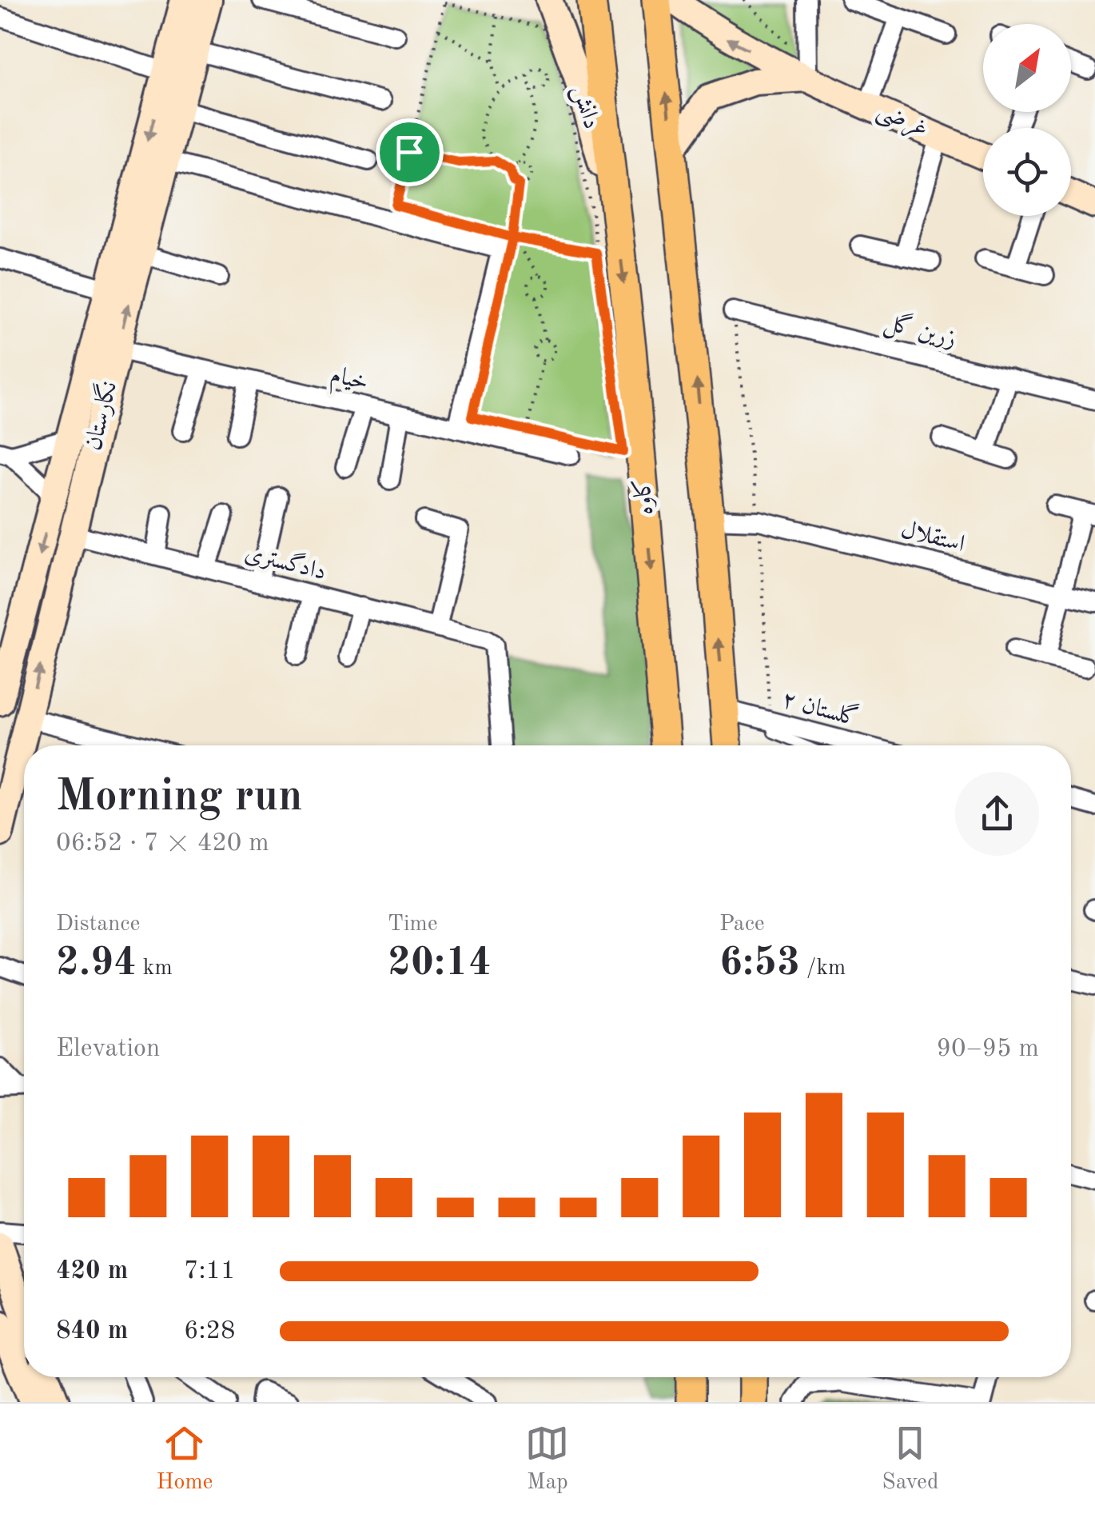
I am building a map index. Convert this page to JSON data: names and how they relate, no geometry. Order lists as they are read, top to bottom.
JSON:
{
  "streets": {
    "main road": [
      "دانش",
      "غرضی",
      "نگارستان",
      "کاوه"
    ],
    "street": [
      "زرین گل",
      "خیام",
      "استقلال",
      "دادگستری",
      "گلستان ۲"
    ]
  },
  "crossings": [
    ["دانش", "کاوه"],
    ["خیام", "نگارستان"],
    ["نگارستان", "دادگستری"]
  ],
  "one_way": ["غرضی"],
  "north": "top right",
  "page": {
    "heading": ["Morning run", "06:52 · 7 × 420 m"],
    "stats": [
      ["Distance", "2.94 km"],
      ["Time", "20:14"],
      ["Pace", "6:53 /km"]
    ],
    "chart": ["Elevation", "90–95 m"],
    "list": [
      {
        "name": "420 m",
        "note": "7:11"
      },
      {
        "name": "840 m",
        "note": "6:28"
      }
    ],
    "tabs": ["Home", "Map", "Saved"]
  }
}
